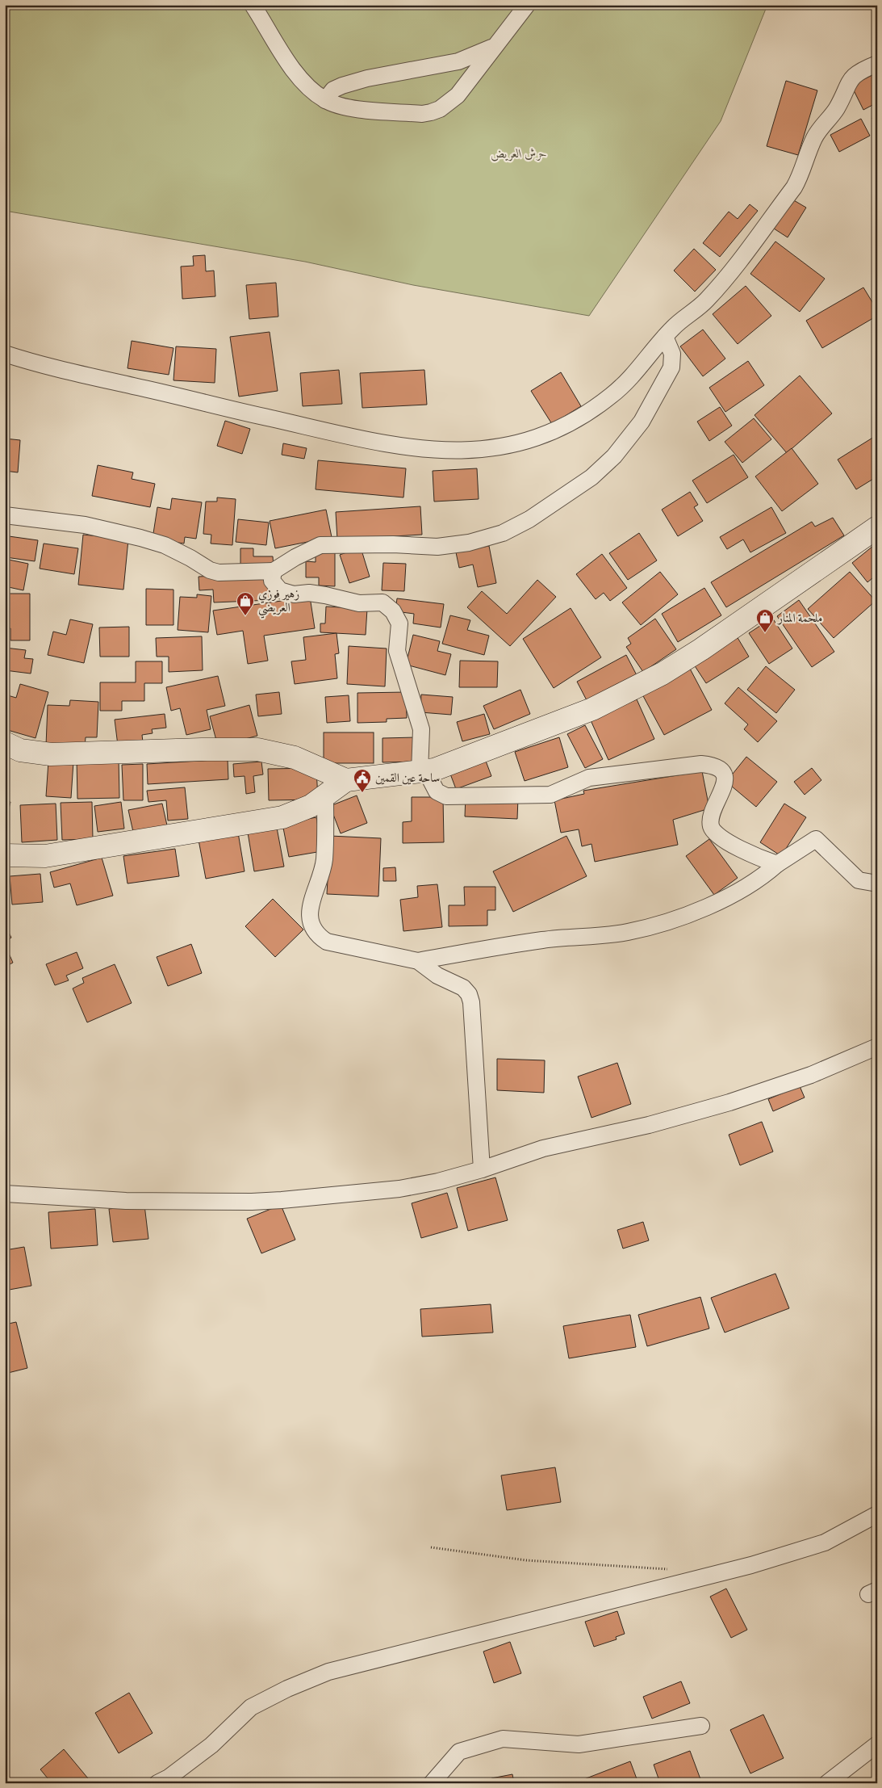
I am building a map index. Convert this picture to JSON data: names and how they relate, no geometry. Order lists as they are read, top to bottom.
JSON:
{
  "parks": ["حرش العريض"],
  "places": {
    "shop": ["زهير فوزي العريضي", "ملحمة المنار"],
    "public building": ["ساحة عين القمين"]
  }
}
